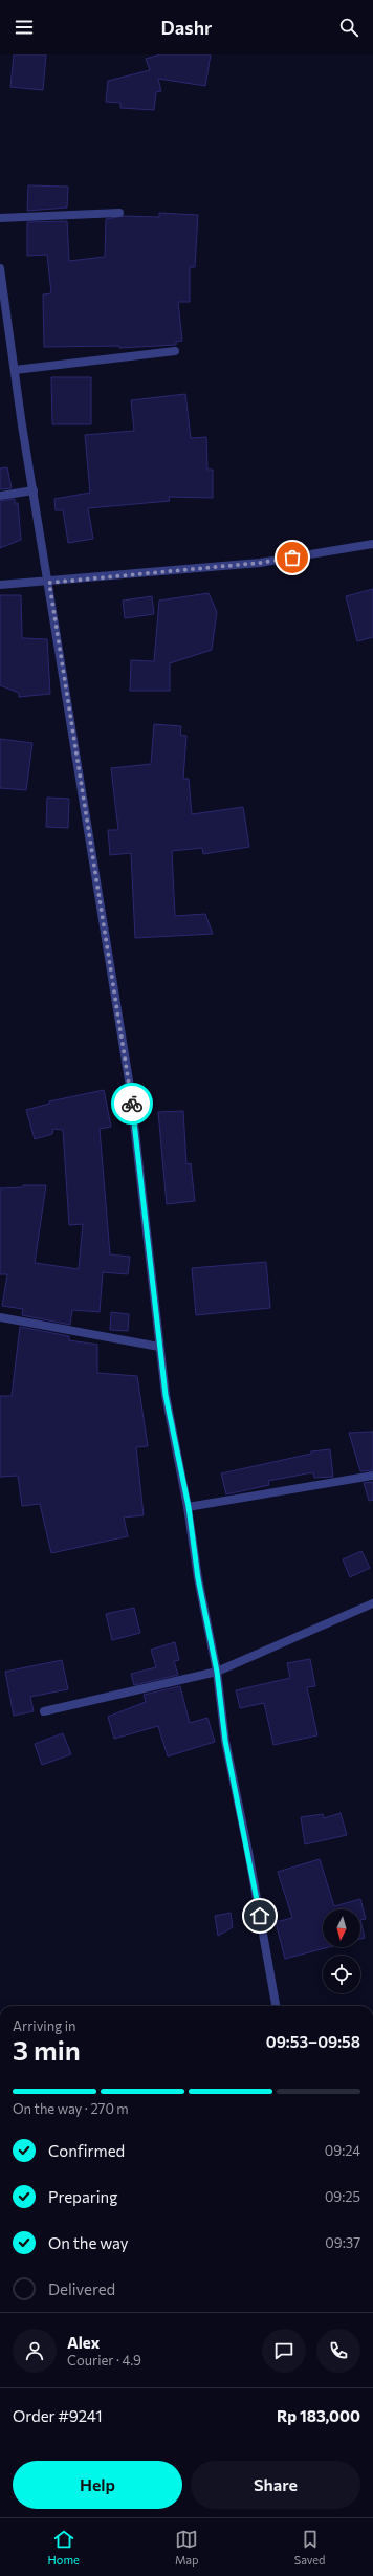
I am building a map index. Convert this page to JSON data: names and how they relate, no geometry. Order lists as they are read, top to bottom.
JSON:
{
  "north": "bottom",
  "page": {
    "header": "Dashr",
    "heading": ["3 min", "Arriving in", "09:53–09:58"],
    "panel": [
      "Alex",
      "Courier · 4.9",
      "Order #9241",
      "Rp 183,000"
    ],
    "bar": "On the way · 270 m",
    "list": [
      ["Confirmed", "09:24"],
      ["Preparing", "09:25"],
      ["On the way", "09:37"],
      "Delivered"
    ],
    "buttons": ["Help", "Share"],
    "tabs": ["Home", "Map", "Saved"]
  }
}
